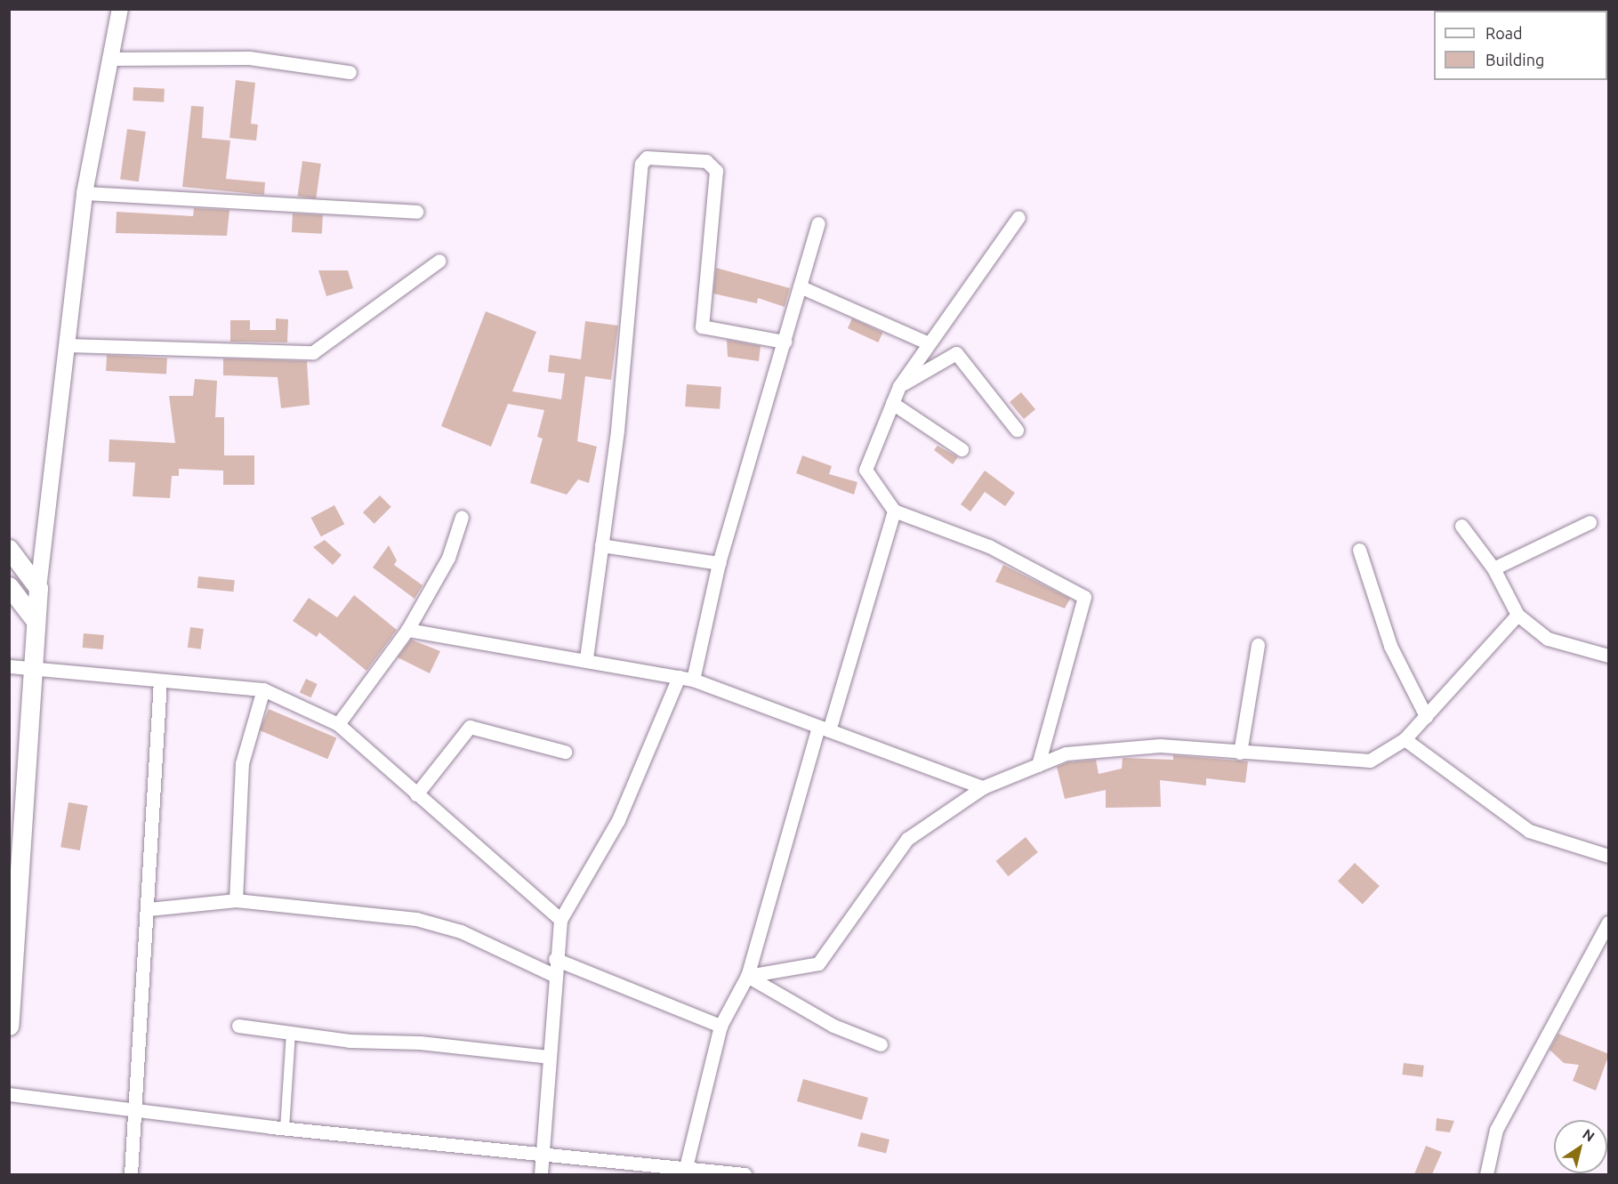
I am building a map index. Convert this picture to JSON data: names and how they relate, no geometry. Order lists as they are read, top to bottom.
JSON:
{
  "legend": ["Road", "Building"],
  "north": "top right"
}
